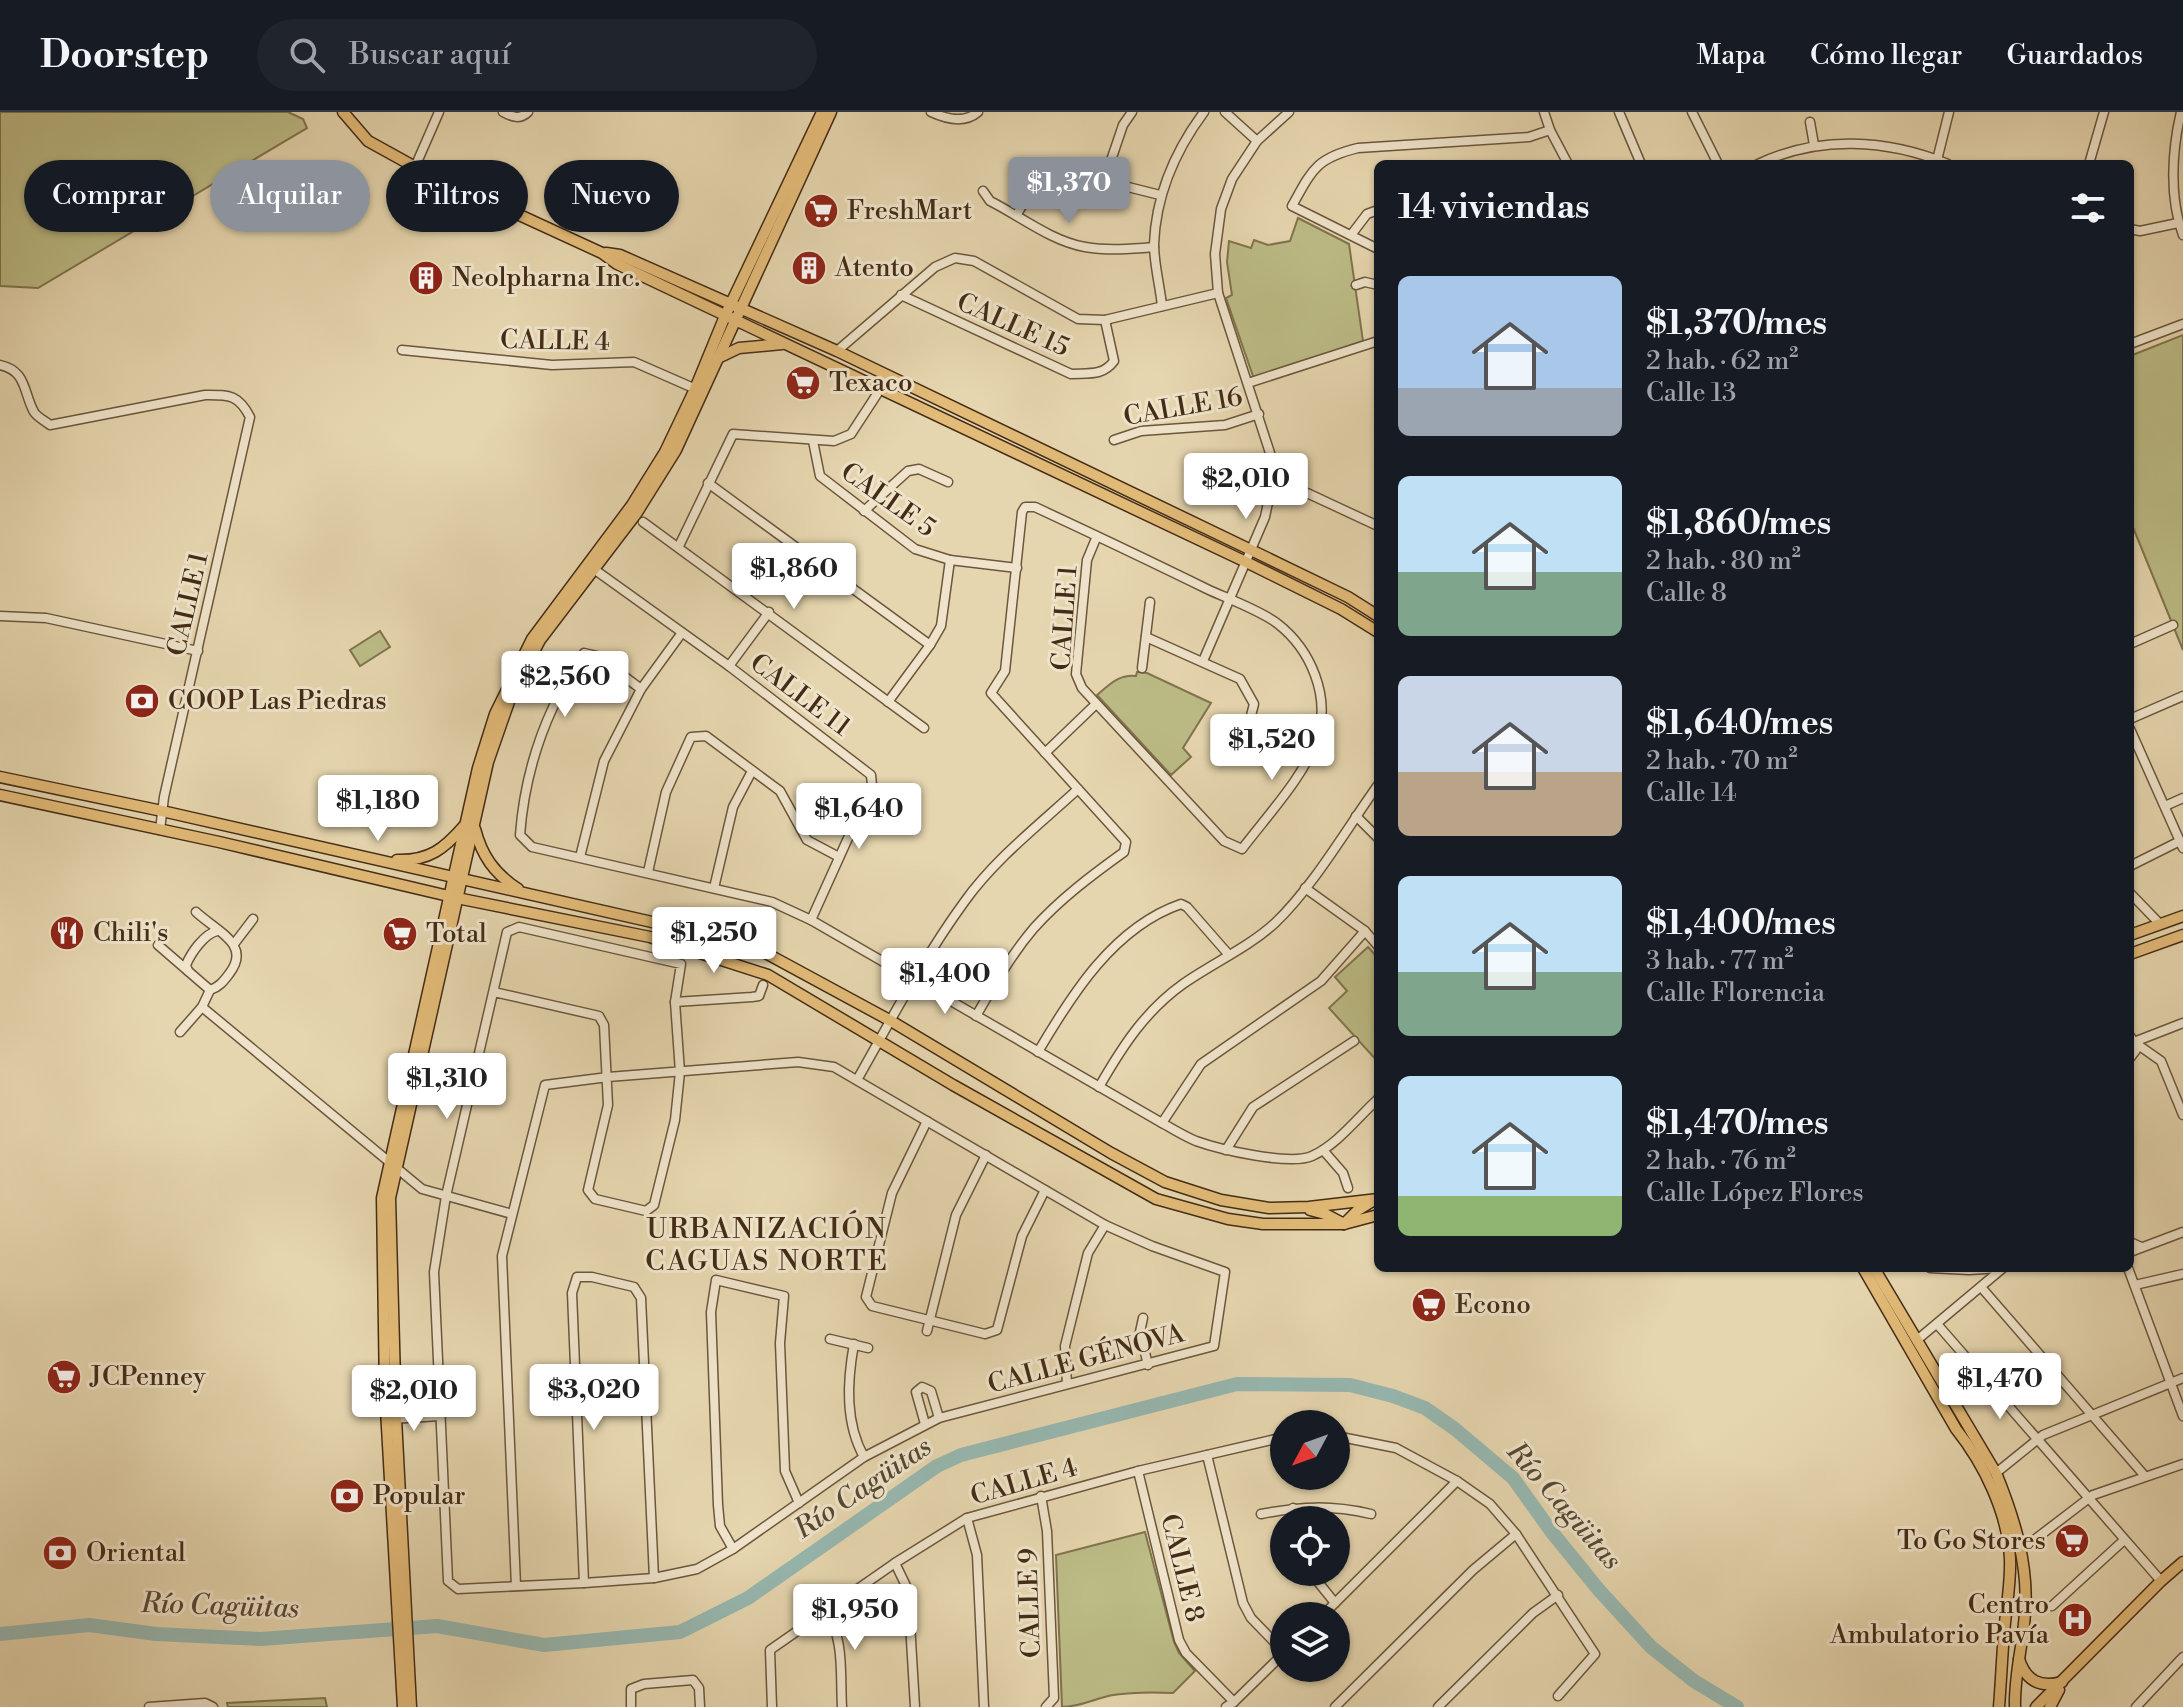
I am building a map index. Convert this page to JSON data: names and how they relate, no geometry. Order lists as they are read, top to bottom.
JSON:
{
  "streets": {
    "street": [
      "CALLE 15",
      "CALLE 4",
      "CALLE 16",
      "CALLE 5",
      "CALLE 1",
      "CALLE 11",
      "CALLE GÉNOVA",
      "CALLE 8",
      "CALLE 9"
    ]
  },
  "crossings": [
    ["CALLE 4", "CALLE 8"],
    ["CALLE 4", "CALLE 9"],
    ["CALLE 5", "CALLE 1"]
  ],
  "districts": ["URBANIZACIÓN CAGUAS NORTE"],
  "water": ["Río Cagüitas"],
  "places": {
    "supermarket": [
      "FreshMart",
      "Texaco",
      "Total",
      "Econo",
      "JCPenney",
      "To Go Stores"
    ],
    "building": ["Atento", "Neolpharna Inc."],
    "bank": ["COOP Las Piedras", "Popular", "Oriental"],
    "restaurant": ["Chili's"],
    "hospital": ["Centro Ambulatorio Pavía"]
  },
  "north": "bottom left",
  "page": {
    "header": "Doorstep",
    "search": "Buscar aquí",
    "nav": ["Mapa", "Cómo llegar", "Guardados"],
    "price": [
      "$1,370",
      "$2,010",
      "$1,860",
      "$2,560",
      "$1,520",
      "$1,180",
      "$1,640",
      "$1,250",
      "$1,400",
      "$1,310",
      "$1,470",
      "$3,020",
      "$2,010",
      "$1,950"
    ],
    "chip": [
      "Comprar",
      "Alquilar",
      "Filtros",
      "Nuevo"
    ],
    "heading": "14 viviendas",
    "list": [
      {
        "name": "$1,370/mes",
        "note": "2 hab. · 62 m² · Calle 13"
      },
      {
        "name": "$1,860/mes",
        "note": "2 hab. · 80 m² · Calle 8"
      },
      {
        "name": "$1,640/mes",
        "note": "2 hab. · 70 m² · Calle 14"
      },
      {
        "name": "$1,400/mes",
        "note": "3 hab. · 77 m² · Calle Florencia"
      },
      {
        "name": "$1,470/mes",
        "note": "2 hab. · 76 m² · Calle López Flores"
      }
    ]
  }
}
